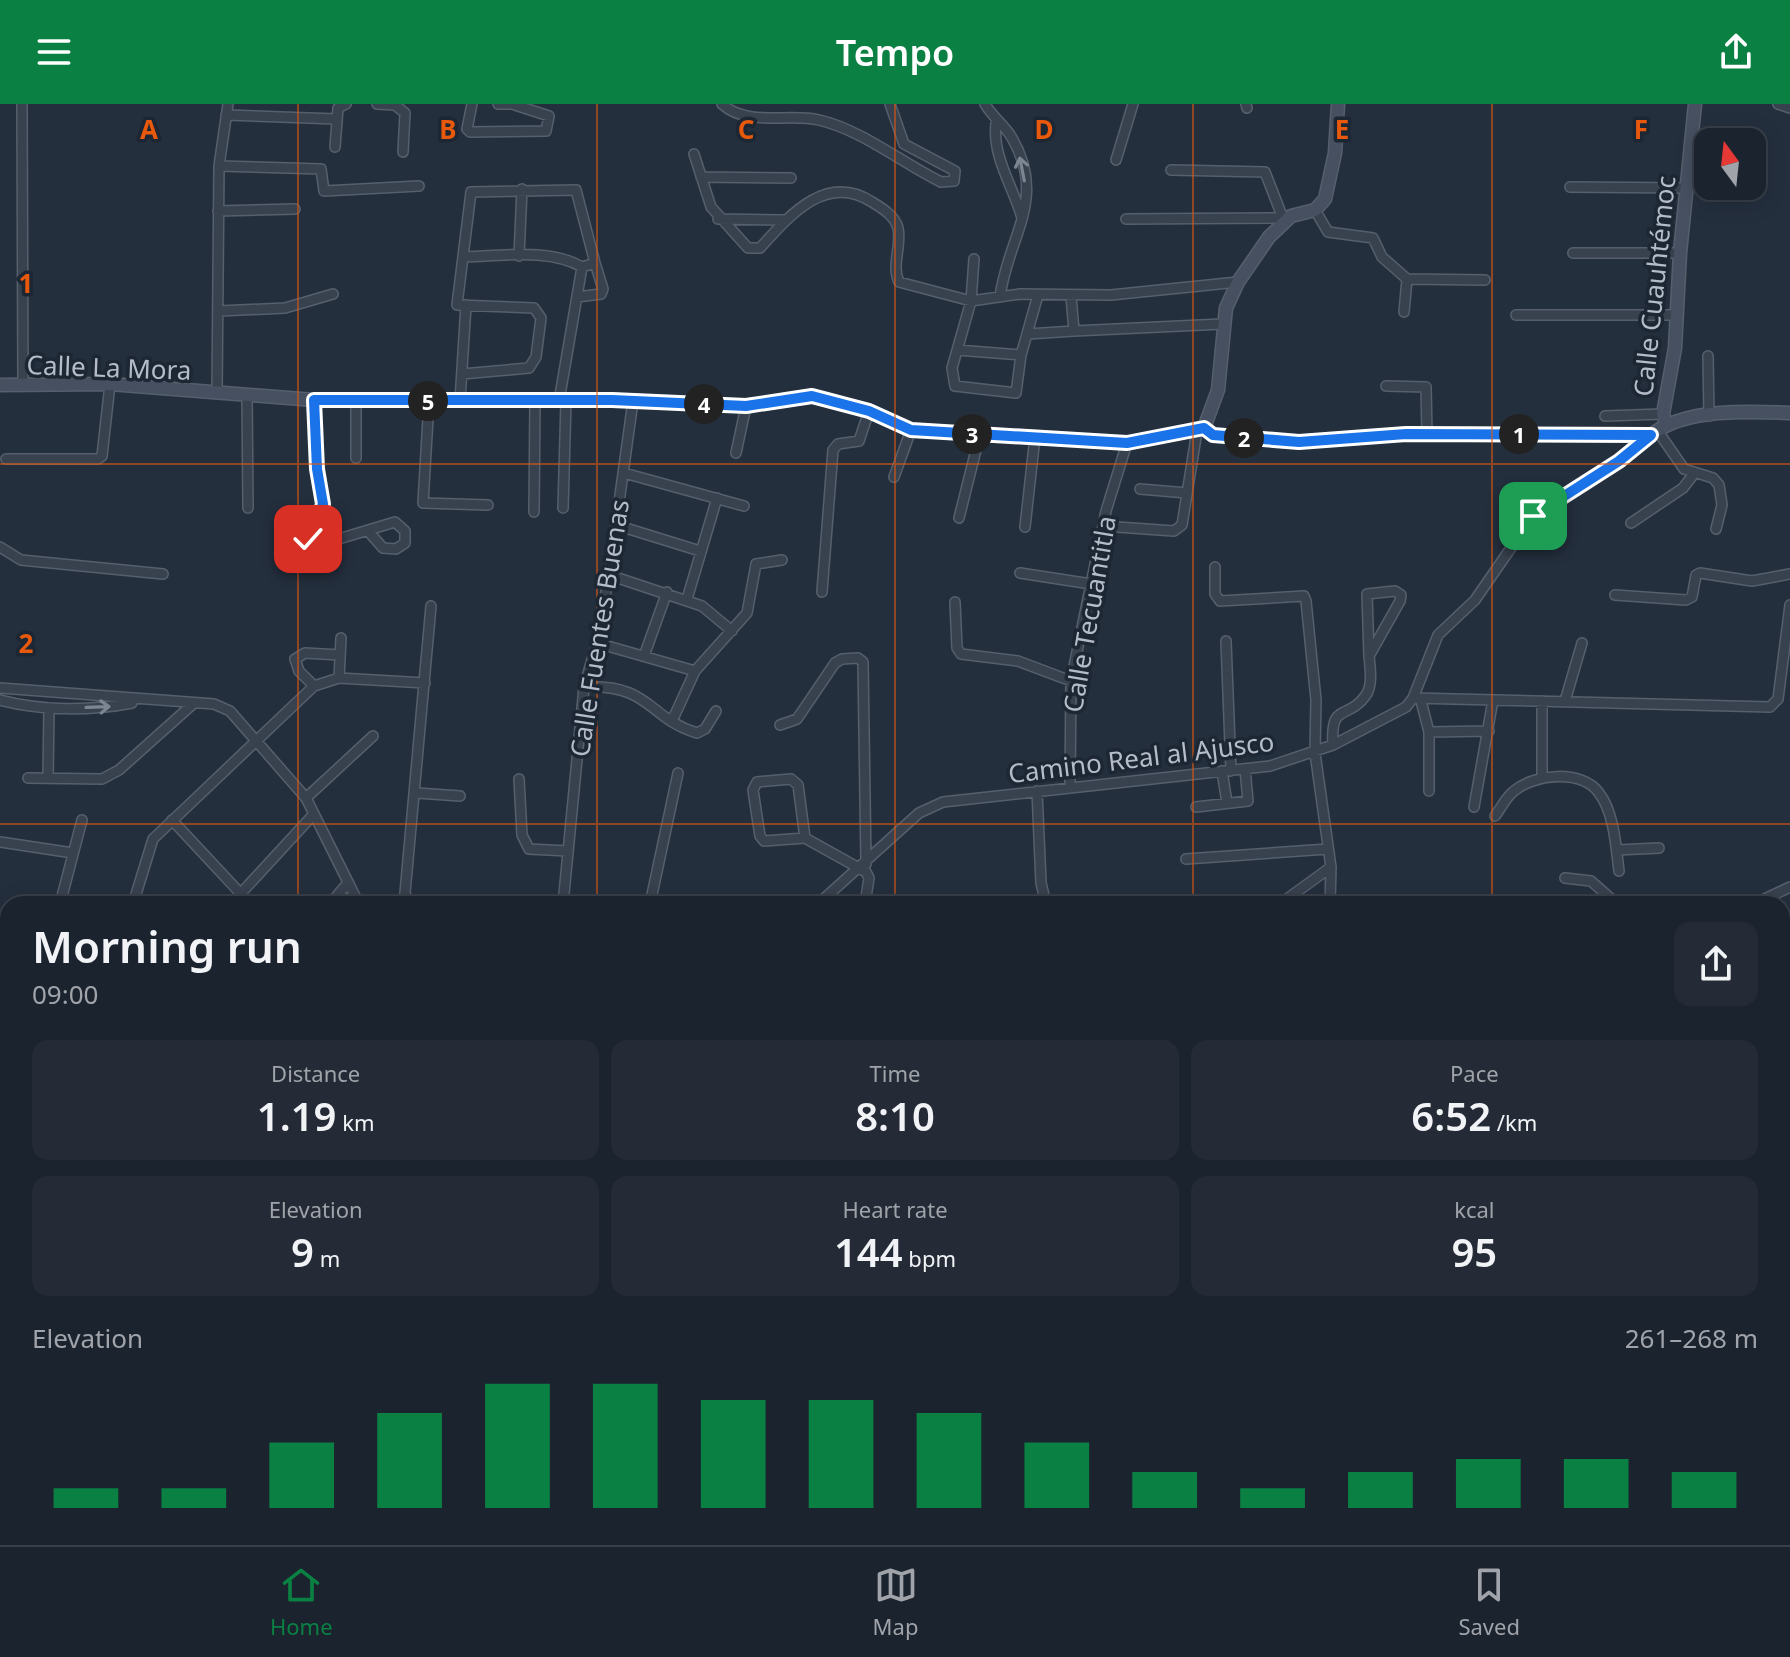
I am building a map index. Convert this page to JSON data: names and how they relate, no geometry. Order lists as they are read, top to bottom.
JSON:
{
  "streets": {
    "street": [
      "Calle Cuauhtémoc",
      "Calle La Mora",
      "Calle Tecuantitla",
      "Calle Fuentes Buenas",
      "Camino Real al Ajusco"
    ]
  },
  "crossings": [
    ["Calle La Mora", "Calle Fuentes Buenas"],
    ["Calle Tecuantitla", "Camino Real al Ajusco"]
  ],
  "north": "top",
  "page": {
    "header": "Tempo",
    "pins": [
      "5",
      "4",
      "1",
      "3",
      "2"
    ],
    "heading": ["Morning run", "09:00"],
    "stats": [
      ["Distance", "1.19 km"],
      ["Time", "8:10"],
      ["Pace", "6:52 /km"],
      ["Elevation", "9 m"],
      ["Heart rate", "144 bpm"],
      ["kcal", "95"]
    ],
    "chart": ["Elevation", "261–268 m"],
    "tabs": ["Home", "Map", "Saved"]
  },
  "grid": {
    "columns": [
      "A",
      "B",
      "C",
      "D",
      "E",
      "F"
    ],
    "rows": ["1", "2"]
  }
}
